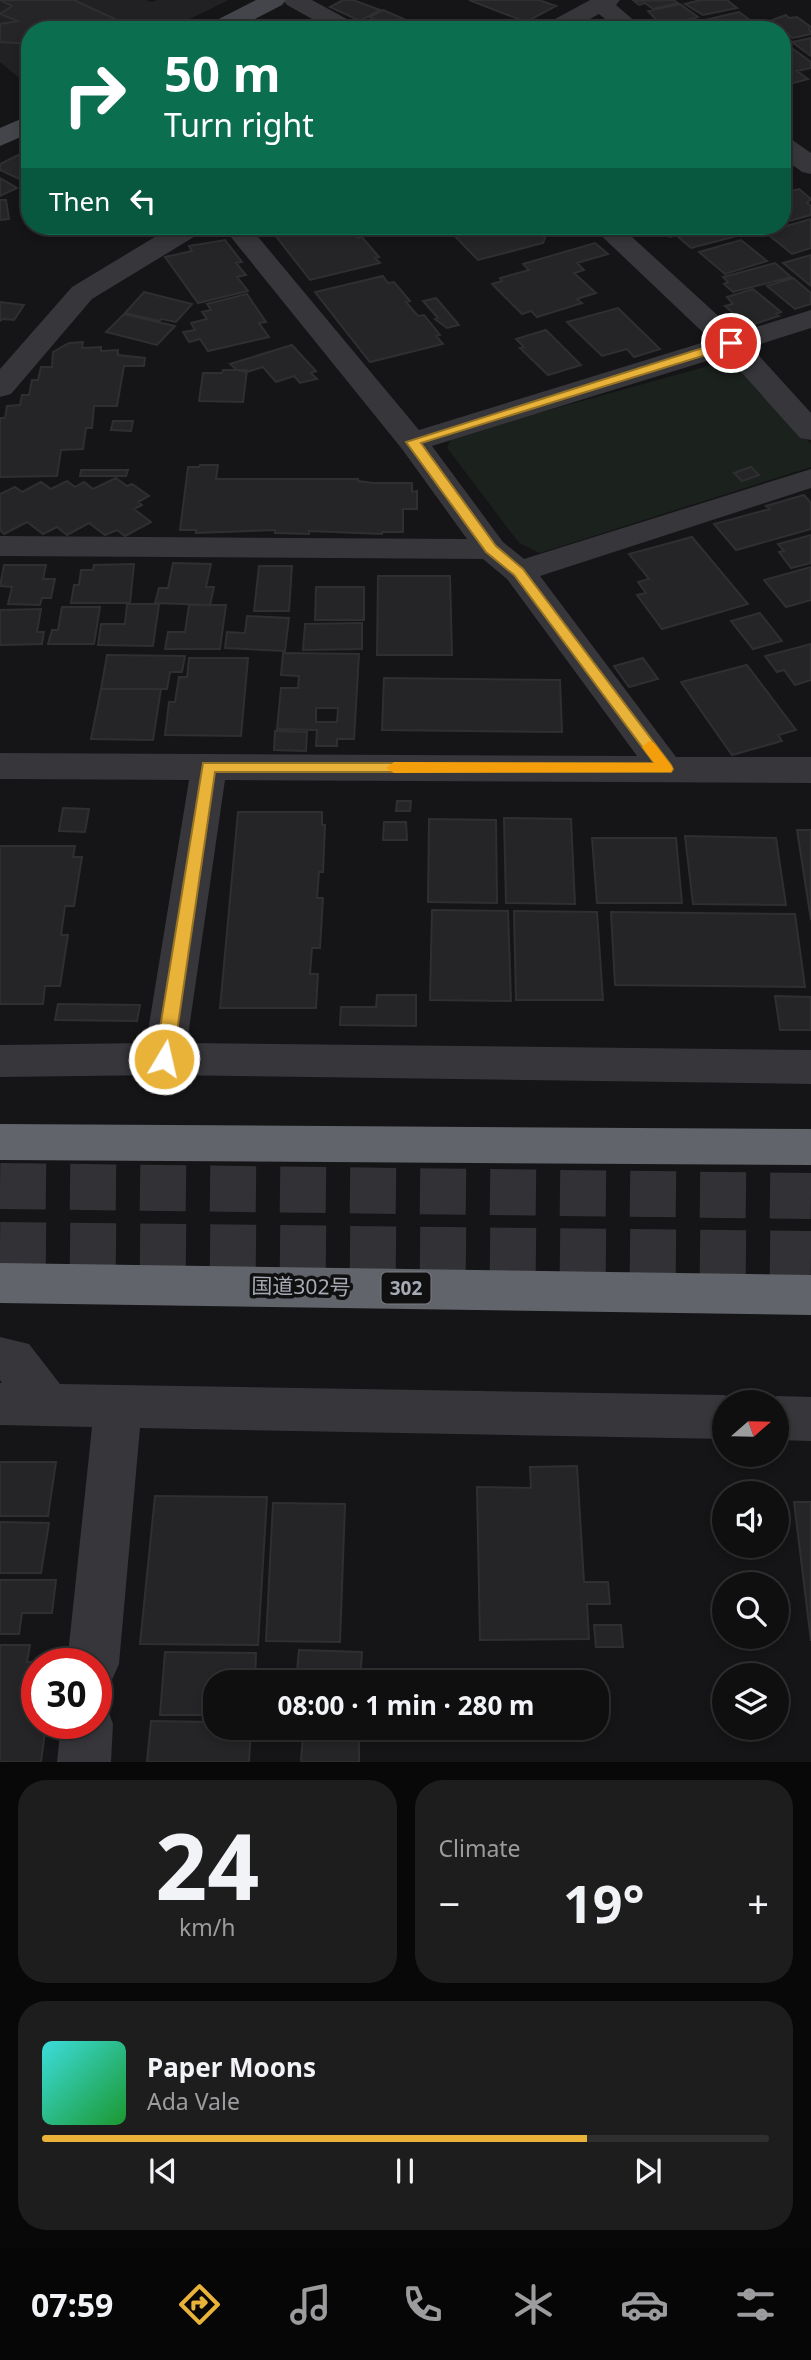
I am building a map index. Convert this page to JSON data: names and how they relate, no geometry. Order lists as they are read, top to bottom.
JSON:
{
  "streets": {
    "highway": ["国道302号", "302"]
  },
  "north": "right",
  "page": {
    "turn": ["50 m", "Turn right"],
    "then": "Then",
    "limit": "30",
    "trip": "08:00 · 1 min · 280 m",
    "tile": [
      ["24", "km/h"],
      "Climate"
    ],
    "heat": ["−", "19°", "+"],
    "song": ["Paper Moons", "Ada Vale"],
    "tabs": "07:59"
  }
}
